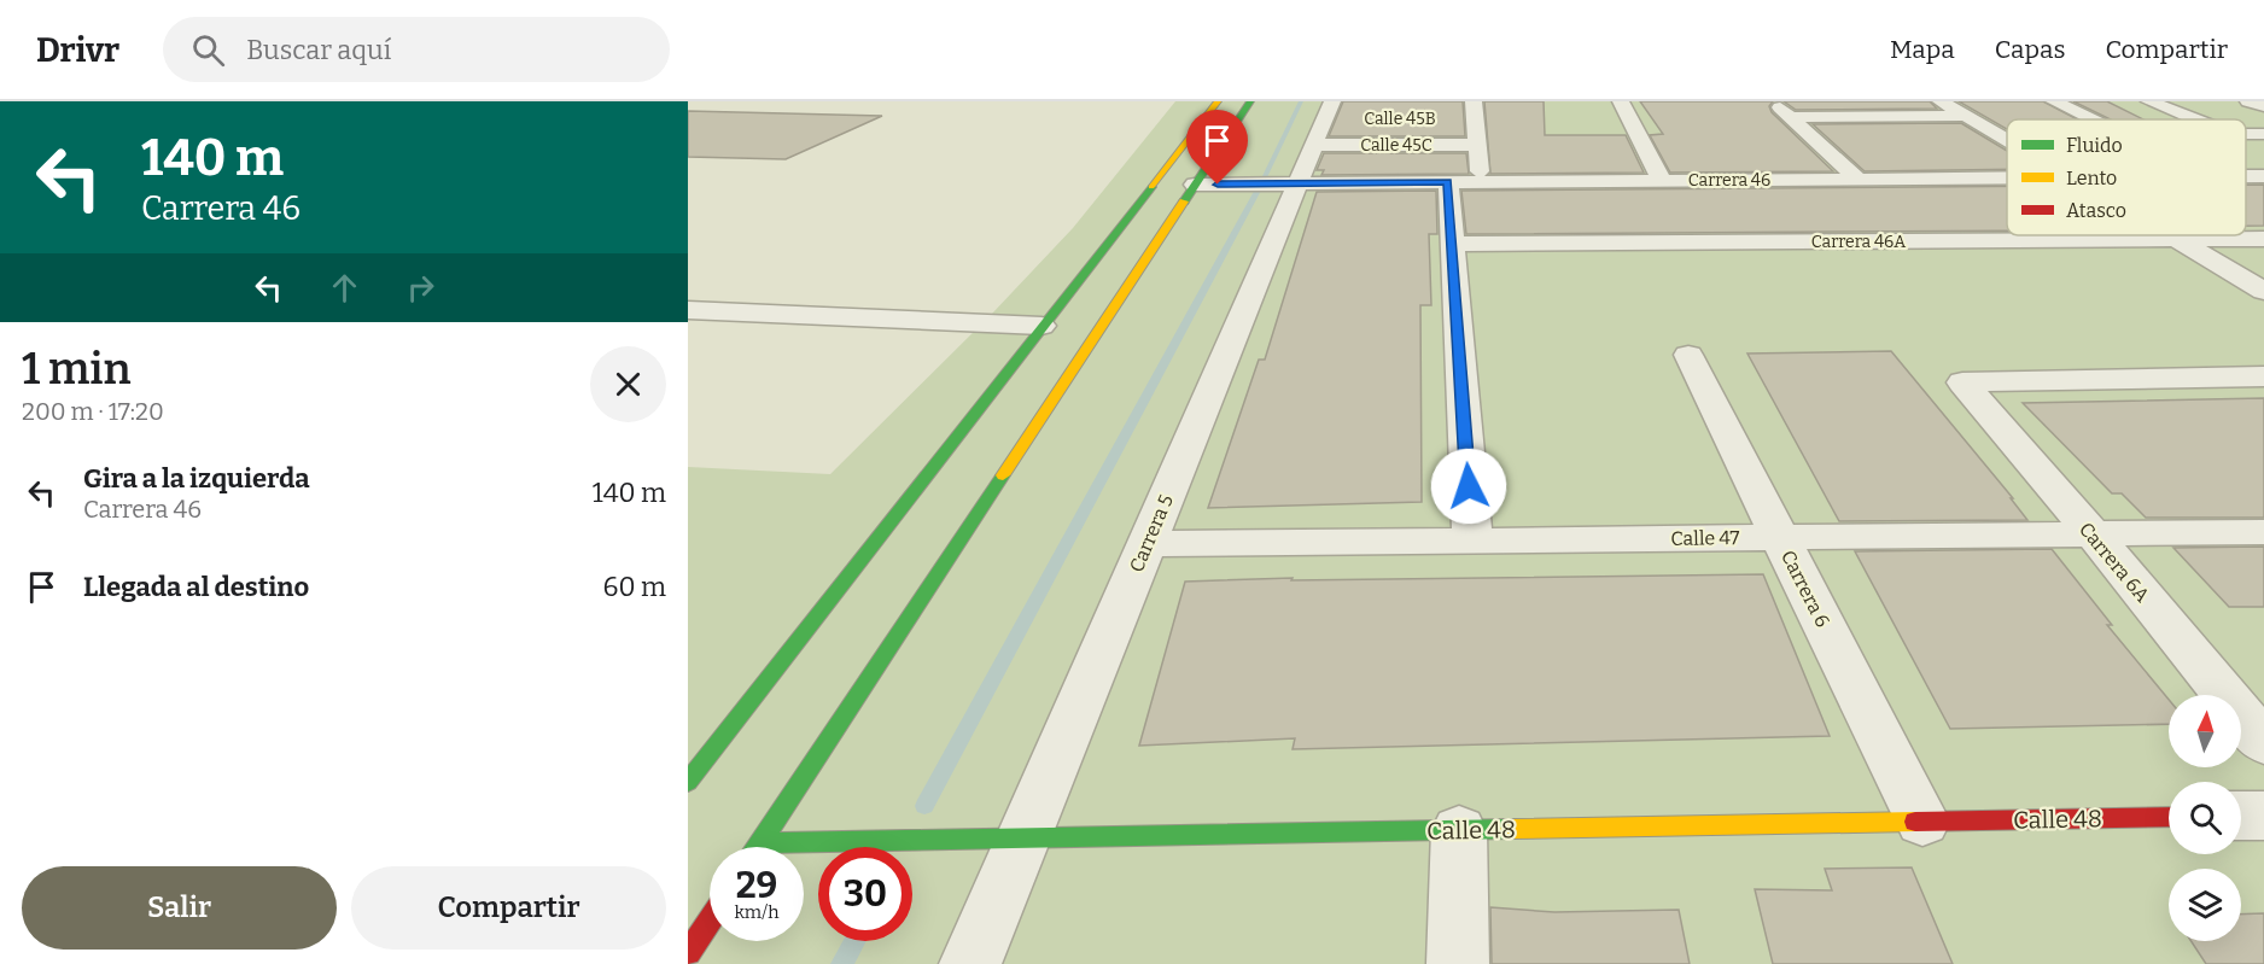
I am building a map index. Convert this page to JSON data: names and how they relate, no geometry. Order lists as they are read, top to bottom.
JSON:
{
  "streets": {
    "main road": ["Calle 48"],
    "street": [
      "Calle 45C",
      "Carrera 46",
      "Carrera 46A",
      "Carrera 5",
      "Calle 47",
      "Carrera 6A",
      "Carrera 6"
    ]
  },
  "crossings": [
    ["Calle 45C", "Carrera 5"],
    ["Carrera 46", "Carrera 5"],
    ["Carrera 5", "Calle 47"],
    ["Carrera 5", "Calle 48"],
    ["Calle 47", "Carrera 6A"],
    ["Calle 47", "Carrera 6"],
    ["Carrera 6", "Calle 48"]
  ],
  "legend": ["Fluido", "Lento", "Atasco"],
  "north": "top",
  "page": {
    "header": "Drivr",
    "search": "Buscar aquí",
    "nav": ["Mapa", "Capas", "Compartir"],
    "turn": ["140 m", "Carrera 46"],
    "heading": ["1 min", "200 m · 17:20"],
    "list": [
      {
        "name": "Gira a la izquierda",
        "note": "Carrera 46",
        "value": "140 m"
      },
      {
        "name": "Llegada al destino",
        "value": "60 m"
      }
    ],
    "speed": "29 km/h",
    "limit": "30",
    "buttons": ["Salir", "Compartir"]
  }
}
